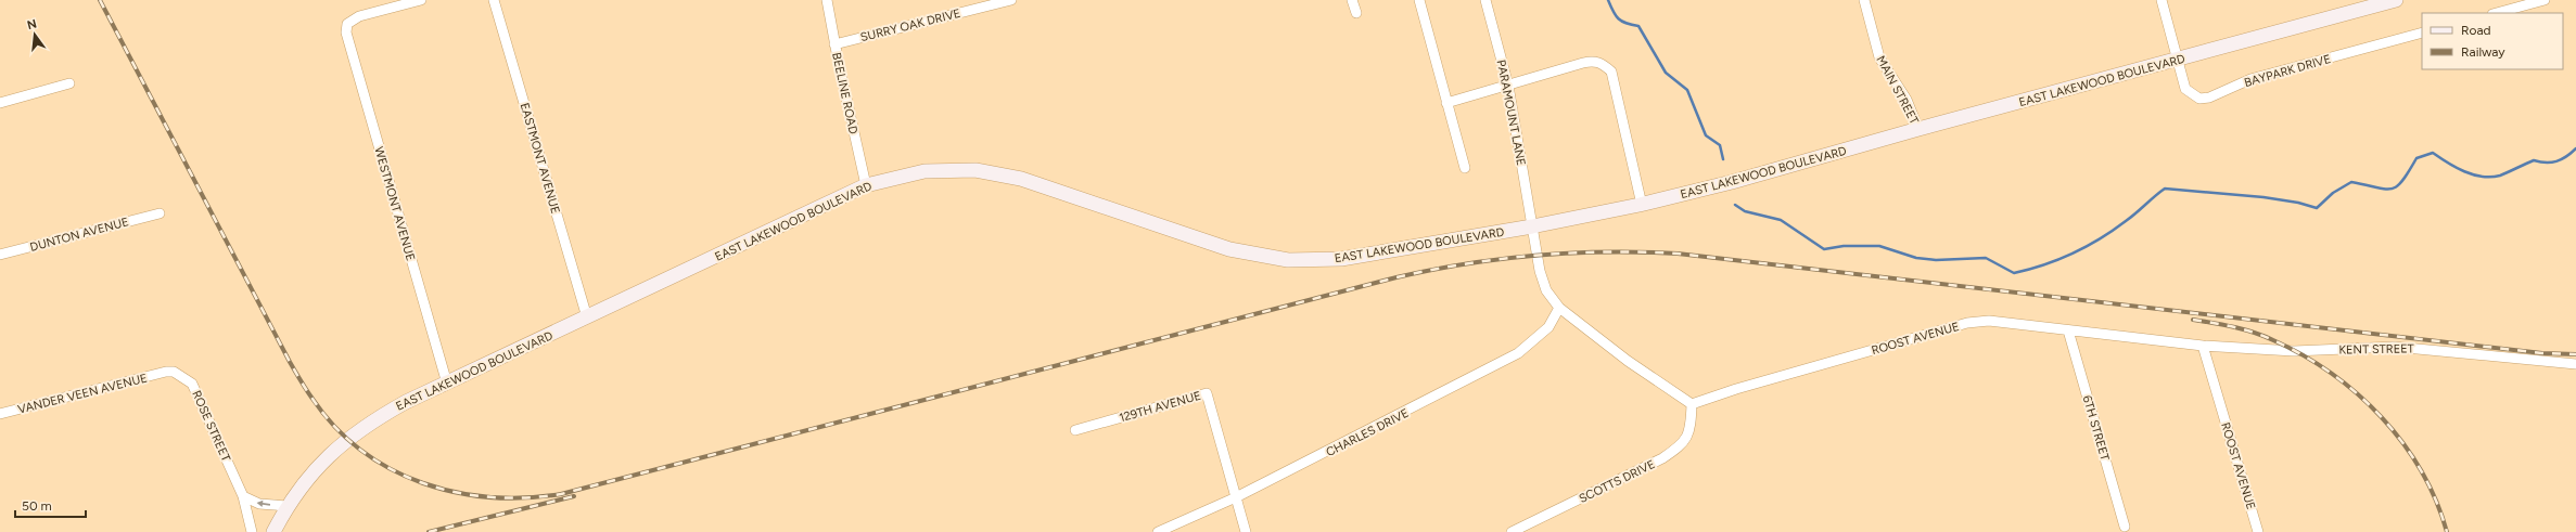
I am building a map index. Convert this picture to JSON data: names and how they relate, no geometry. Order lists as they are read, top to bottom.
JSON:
{
  "streets": {
    "main road": ["EAST LAKEWOOD BOULEVARD"],
    "street": [
      "SURRY OAK DRIVE",
      "BAYPARK DRIVE",
      "MAIN STREET",
      "BEELINE ROAD",
      "PARAMOUNT LANE",
      "EASTMONT AVENUE",
      "WESTMONT AVENUE",
      "DUNTON AVENUE",
      "ROOST AVENUE",
      "KENT STREET",
      "VANDER VEEN AVENUE",
      "129TH AVENUE",
      "ROSE STREET",
      "6TH STREET",
      "CHARLES DRIVE",
      "SCOTTS DRIVE"
    ]
  },
  "crossings": [
    ["SURRY OAK DRIVE", "BEELINE ROAD"],
    ["BAYPARK DRIVE", "EAST LAKEWOOD BOULEVARD"],
    ["EAST LAKEWOOD BOULEVARD", "MAIN STREET"],
    ["EAST LAKEWOOD BOULEVARD", "BEELINE ROAD"],
    ["EAST LAKEWOOD BOULEVARD", "PARAMOUNT LANE"],
    ["EAST LAKEWOOD BOULEVARD", "EASTMONT AVENUE"],
    ["EAST LAKEWOOD BOULEVARD", "WESTMONT AVENUE"],
    ["ROOST AVENUE", "KENT STREET"],
    ["ROOST AVENUE", "6TH STREET"],
    ["ROOST AVENUE", "SCOTTS DRIVE"],
    ["VANDER VEEN AVENUE", "ROSE STREET"],
    ["129TH AVENUE", "CHARLES DRIVE"]
  ],
  "legend": ["Road", "Railway"],
  "scale_bar": "50 m",
  "north": "top"
}
